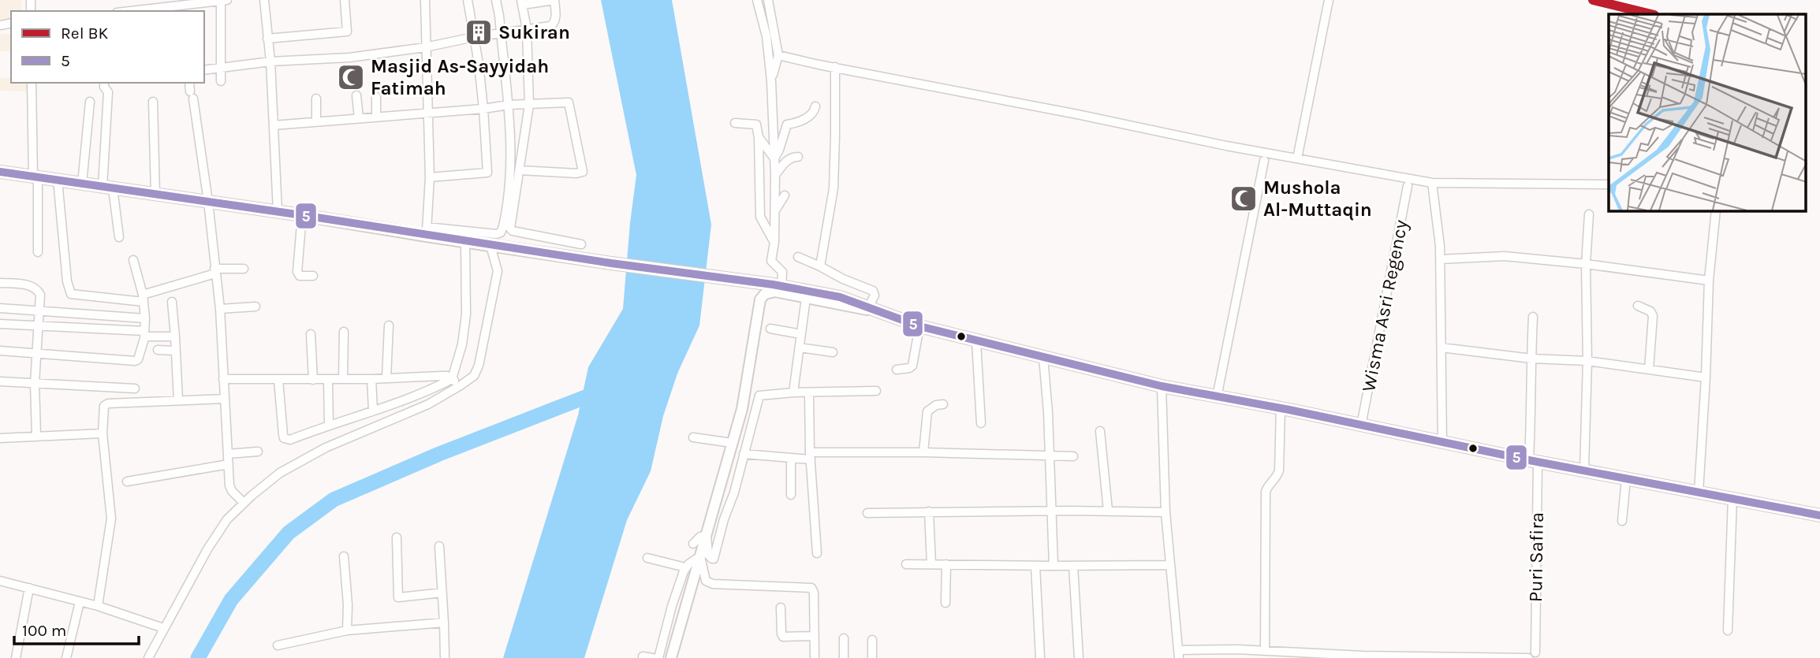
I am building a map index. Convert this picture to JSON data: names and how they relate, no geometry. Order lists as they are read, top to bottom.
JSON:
{
  "streets": {
    "street": ["Wisma Asri Regency", "Puri Safira"]
  },
  "places": {
    "building": ["Sukiran"],
    "mosque": ["Masjid As-Sayyidah Fatimah", "Mushola Al-Muttaqin"]
  },
  "lines": ["rail line BK", "transit line 5"],
  "legend": ["Rel BK", "5"],
  "scale_bar": "100 m"
}
